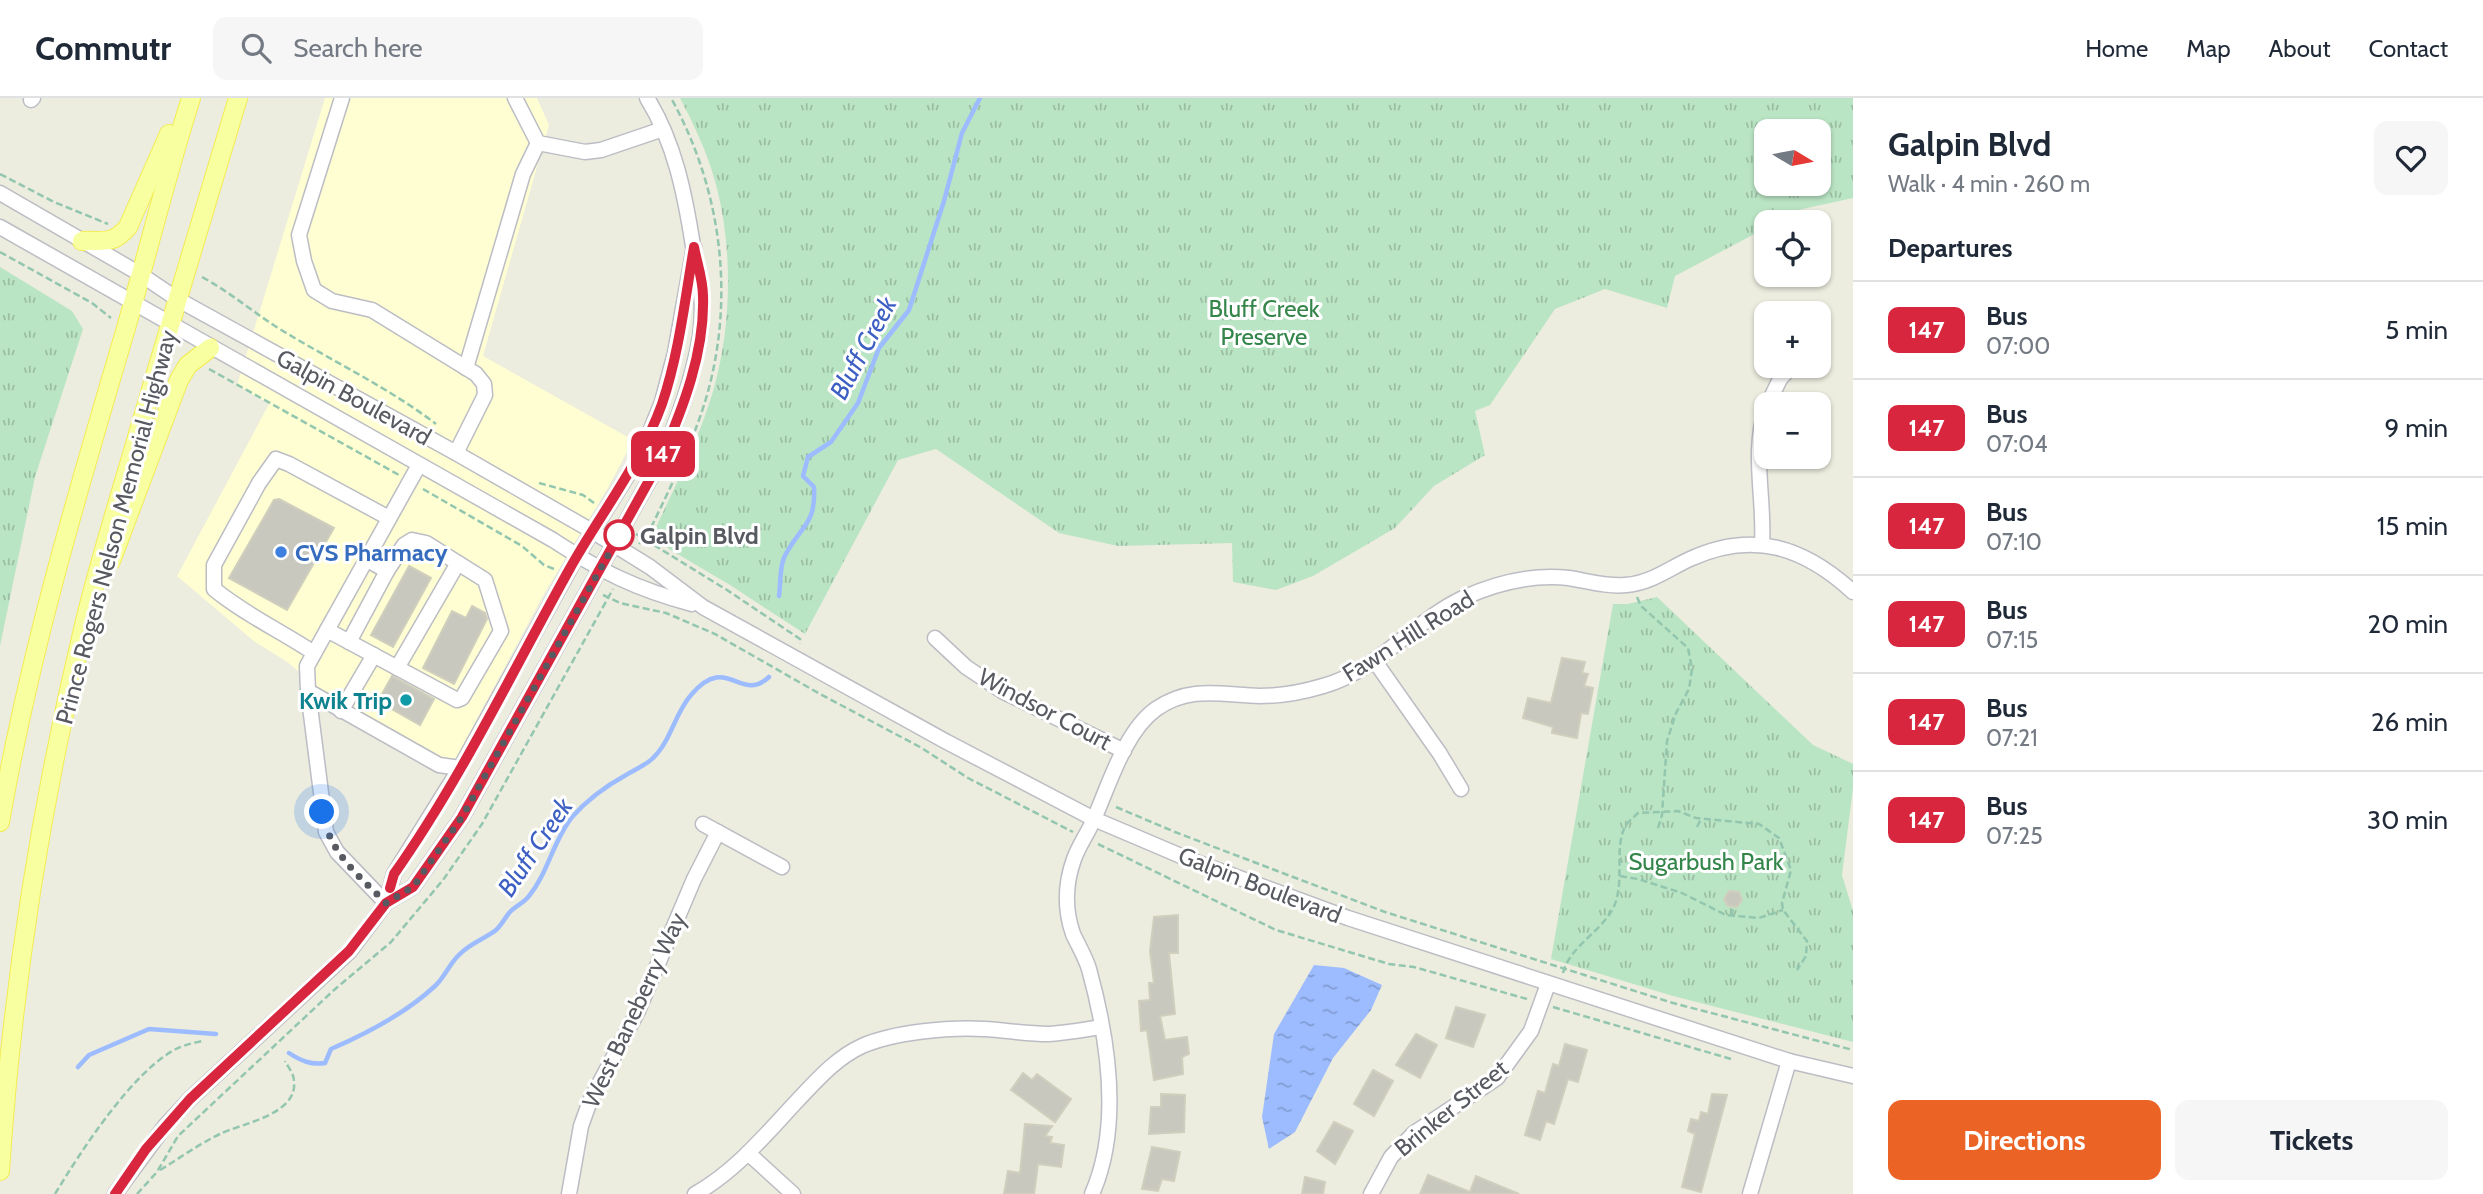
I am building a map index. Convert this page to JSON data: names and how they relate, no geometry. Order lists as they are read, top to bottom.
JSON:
{
  "streets": {
    "main road": ["Prince Rogers Nelson Memorial Highway"],
    "street": [
      "Galpin Boulevard",
      "Fawn Hill Road",
      "Windsor Court",
      "West Baneberry Way",
      "Brinker Street"
    ]
  },
  "crossings": [
    ["Galpin Boulevard", "Prince Rogers Nelson Memorial Highway"],
    ["Galpin Boulevard", "Fawn Hill Road"],
    ["Galpin Boulevard", "Brinker Street"],
    ["Fawn Hill Road", "Windsor Court"]
  ],
  "water": ["Bluff Creek"],
  "parks": ["Bluff Creek Preserve", "Sugarbush Park"],
  "places": ["Galpin Blvd", "CVS Pharmacy", "Kwik Trip"],
  "lines": ["bus line 147"],
  "north": "right",
  "page": {
    "header": "Commutr",
    "search": "Search here",
    "nav": [
      "Home",
      "Map",
      "About",
      "Contact"
    ],
    "on_map": "147",
    "heading": [
      ["Galpin Blvd", "Walk · 4 min · 260 m"],
      "Departures"
    ],
    "map_buttons": ["+", "−"],
    "list": [
      {
        "mark": "147",
        "name": "Bus",
        "note": "07:00",
        "value": "5 min"
      },
      {
        "mark": "147",
        "name": "Bus",
        "note": "07:04",
        "value": "9 min"
      },
      {
        "mark": "147",
        "name": "Bus",
        "note": "07:10",
        "value": "15 min"
      },
      {
        "mark": "147",
        "name": "Bus",
        "note": "07:15",
        "value": "20 min"
      },
      {
        "mark": "147",
        "name": "Bus",
        "note": "07:21",
        "value": "26 min"
      },
      {
        "mark": "147",
        "name": "Bus",
        "note": "07:25",
        "value": "30 min"
      }
    ],
    "buttons": ["Directions", "Tickets"]
  }
}
